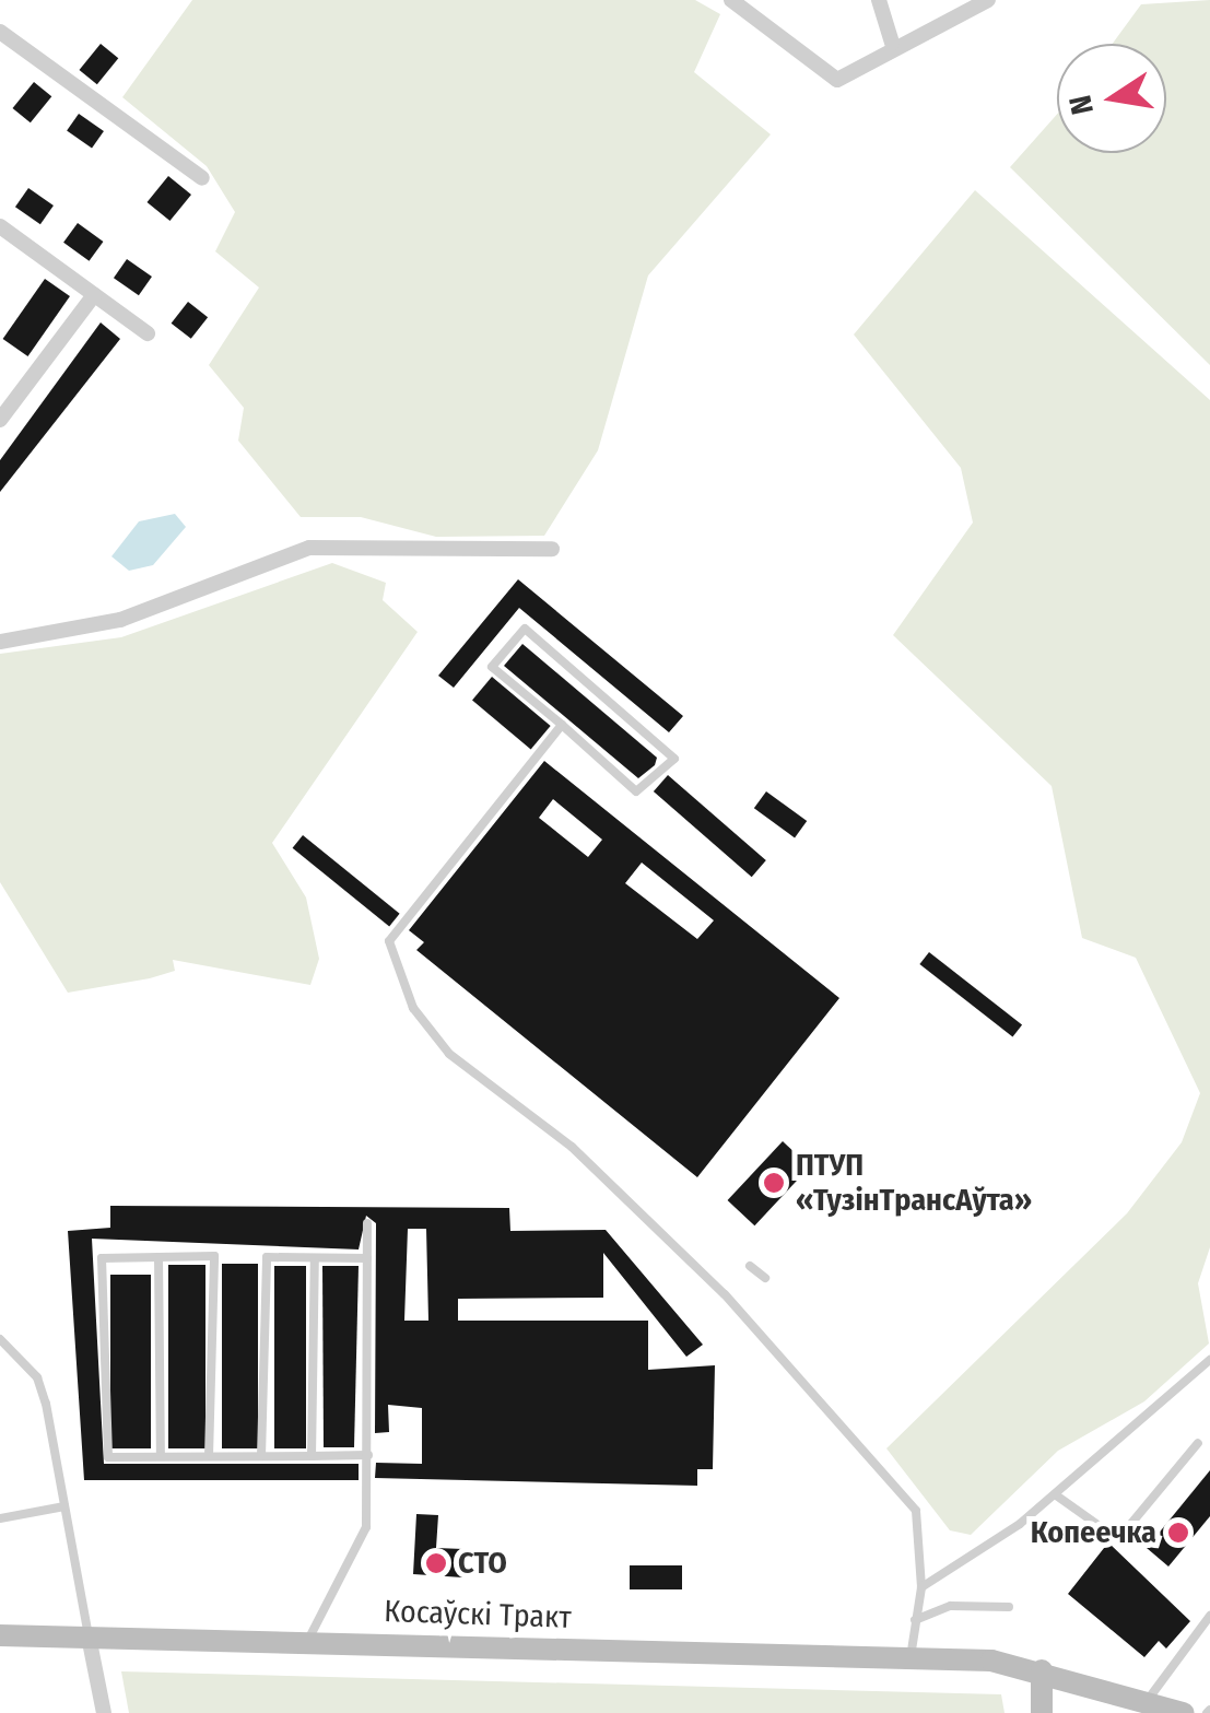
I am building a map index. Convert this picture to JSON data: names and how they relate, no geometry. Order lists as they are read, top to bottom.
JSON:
{
  "streets": {
    "main road": ["Косаўскі Тракт"]
  },
  "places": ["ПТУП «ТузінТрансАўта»", "Копеечка", "СТО"],
  "north": "left"
}
